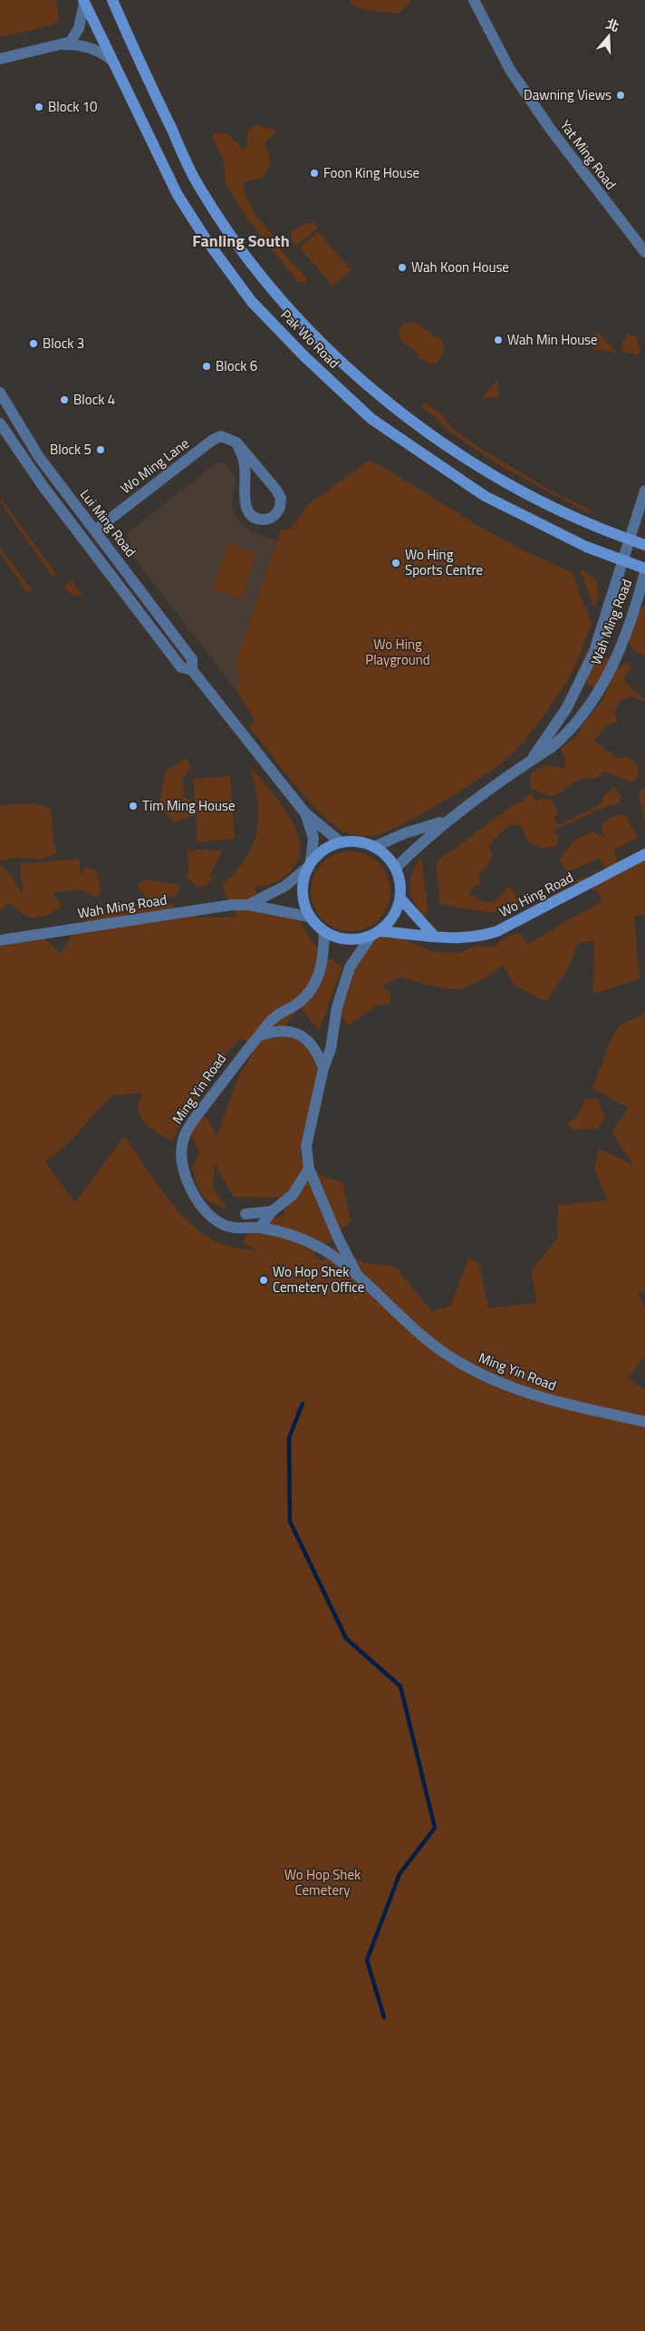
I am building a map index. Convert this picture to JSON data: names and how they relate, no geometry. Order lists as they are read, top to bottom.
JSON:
{
  "streets": {
    "main road": ["Pak Wo Road", "Wo Hing Road"],
    "street": [
      "Yat Ming Road",
      "Wo Ming Lane",
      "Lui Ming Road",
      "Wah Ming Road",
      "Ming Yin Road"
    ]
  },
  "crossings": [
    ["Pak Wo Road", "Wah Ming Road"],
    ["Wo Ming Lane", "Lui Ming Road"],
    ["Lui Ming Road", "Wah Ming Road"],
    ["Lui Ming Road", "Wo Hing Road"],
    ["Lui Ming Road", "Ming Yin Road"],
    ["Wah Ming Road", "Wo Hing Road"],
    ["Wah Ming Road", "Ming Yin Road"],
    ["Wo Hing Road", "Ming Yin Road"]
  ],
  "districts": ["Fanling South"],
  "parks": ["Wo Hing Playground", "Wo Hop Shek Cemetery"],
  "places": [
    "Dawning Views",
    "Block 10",
    "Foon King House",
    "Wah Koon House",
    "Wah Min House",
    "Block 3",
    "Block 6",
    "Block 4",
    "Block 5",
    "Wo Hing Sports Centre",
    "Tim Ming House",
    "Wo Hop Shek Cemetery Office"
  ],
  "north": "top"
}
